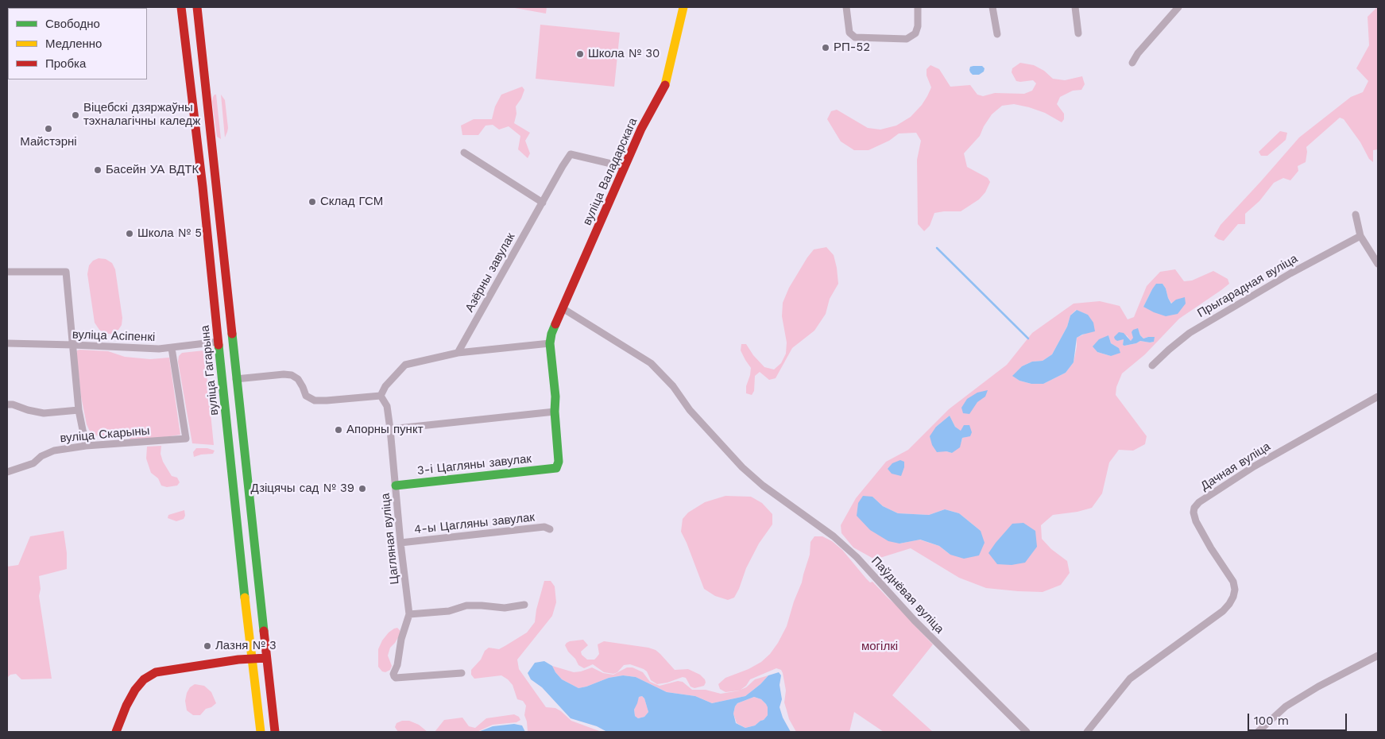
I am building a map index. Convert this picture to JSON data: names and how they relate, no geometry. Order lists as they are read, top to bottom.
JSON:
{
  "streets": {
    "main road": ["вуліца Валадарскага", "вуліца Гагарына", "3-і Цагляны завулак"],
    "street": [
      "Азёрны завулак",
      "Прыгарадная вуліца",
      "вуліца Асіпенкі",
      "вуліца Скарыны",
      "Дачная вуліца",
      "4-ы Цагляны завулак",
      "Цагляная вуліца",
      "Паўднёвая вуліца"
    ]
  },
  "crossings": [
    ["вуліца Валадарскага", "Азёрны завулак"],
    ["вуліца Валадарскага", "Паўднёвая вуліца"],
    ["вуліца Асіпенкі", "вуліца Гагарына"],
    ["вуліца Асіпенкі", "вуліца Скарыны"],
    ["3-і Цагляны завулак", "Цагляная вуліца"],
    ["4-ы Цагляны завулак", "Цагляная вуліца"]
  ],
  "parks": ["могілкі"],
  "places": [
    "РП-52",
    "Школа № 30",
    "Віцебскі дзяржаўны тэхналагічны каледж",
    "Майстэрні",
    "Басейн УА ВДТК",
    "Склад ГСМ",
    "Школа № 5",
    "Апорны пункт",
    "Дзіцячы сад № 39",
    "Лазня № 3"
  ],
  "legend": ["Свободно", "Медленно", "Пробка"],
  "scale_bar": "100 m"
}
